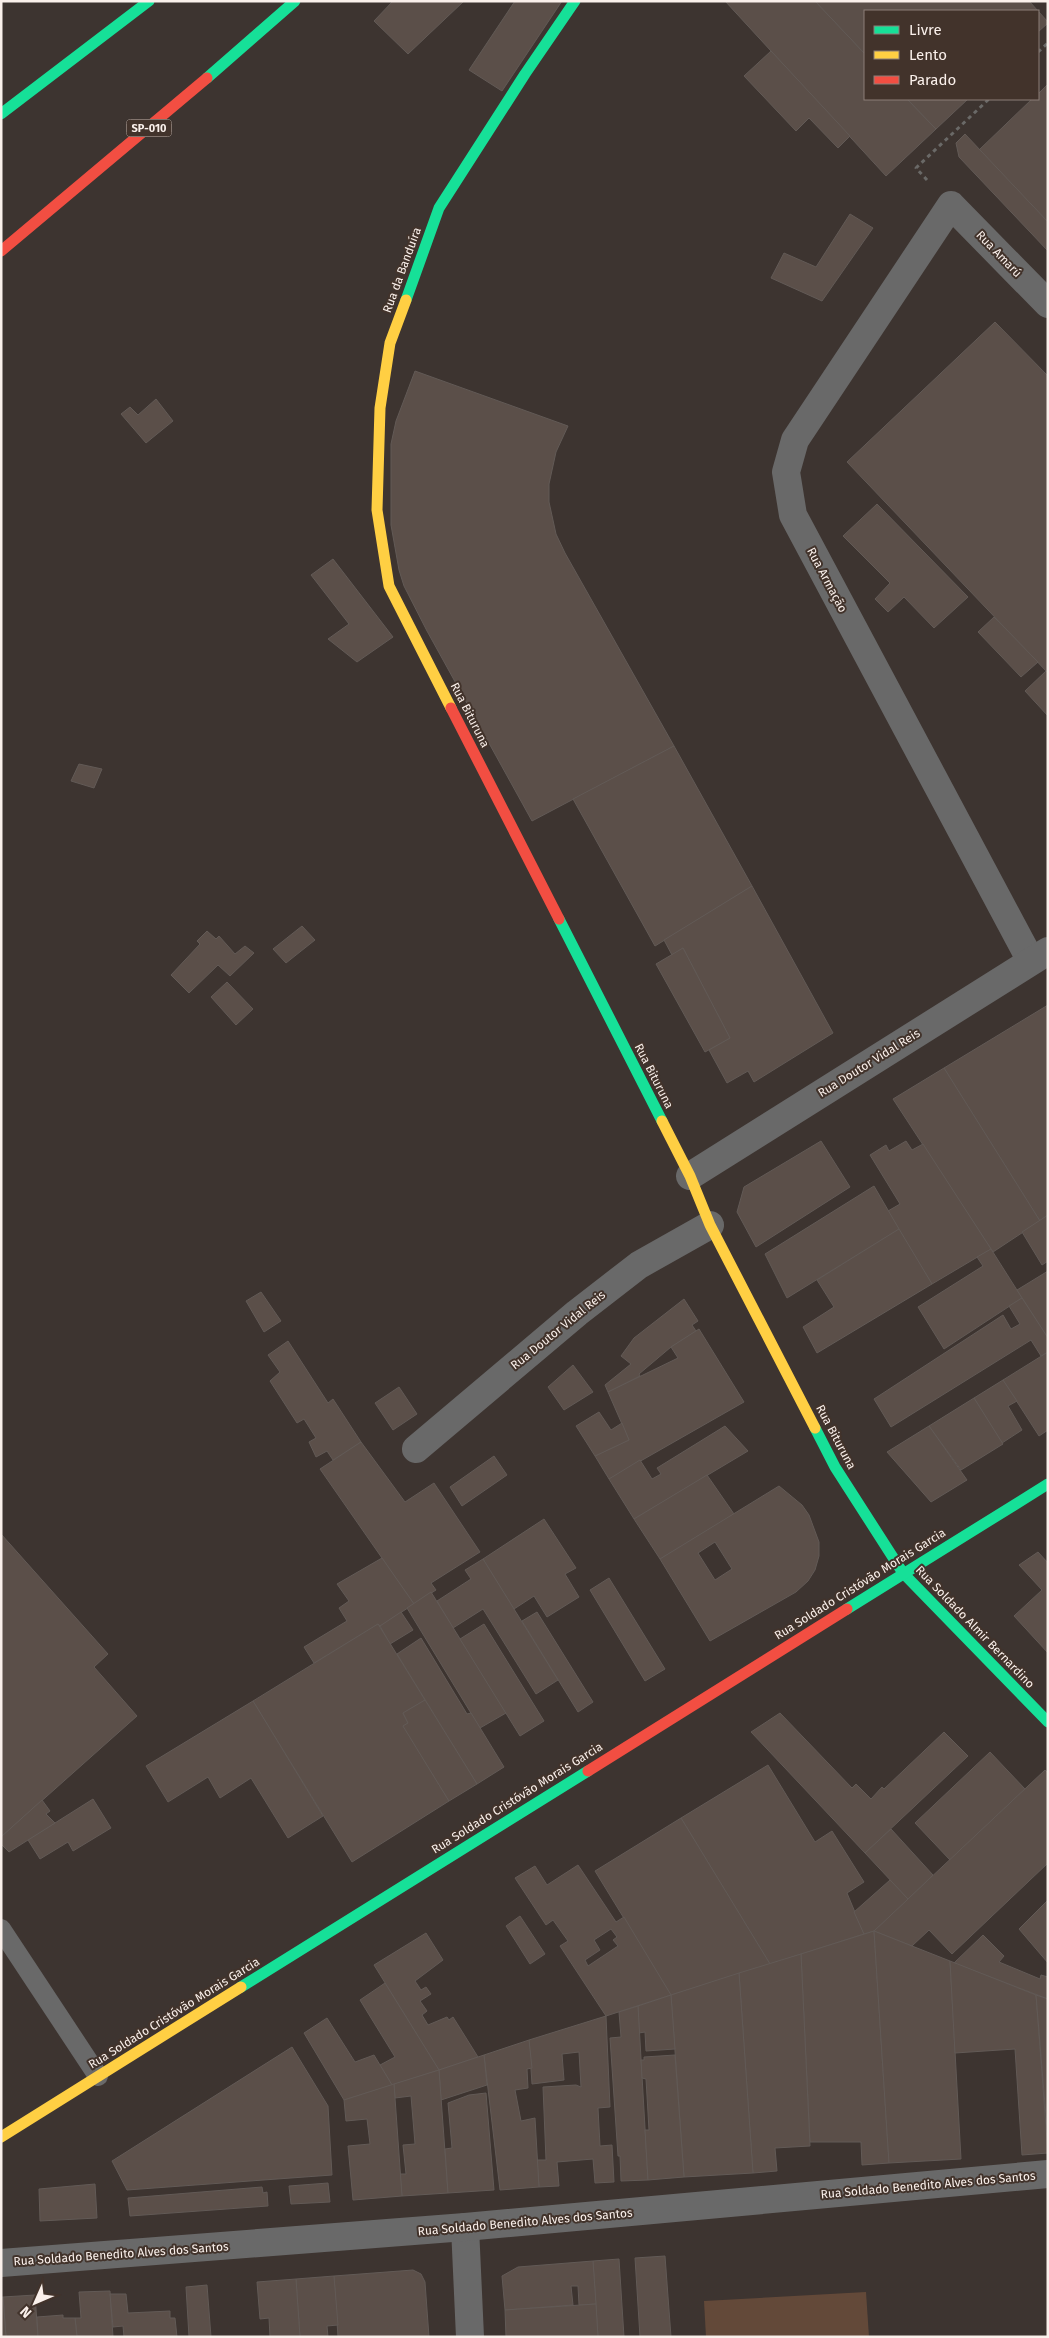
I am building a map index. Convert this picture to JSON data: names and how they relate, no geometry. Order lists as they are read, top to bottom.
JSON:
{
  "streets": {
    "main road": [
      "SP-010",
      "Rua da Banduíra",
      "Rua Bituruna",
      "Rua Soldado Cristóvão Morais Garcia",
      "Rua Soldado Almir Bernardino"
    ],
    "street": [
      "Rua Amarú",
      "Rua Armação",
      "Rua Doutor Vidal Reis",
      "Rua Soldado Benedito Alves dos Santos"
    ]
  },
  "crossings": [
    ["Rua Amarú", "Rua Armação"],
    ["Rua da Banduíra", "Rua Bituruna"],
    ["Rua Armação", "Rua Doutor Vidal Reis"],
    ["Rua Bituruna", "Rua Doutor Vidal Reis"],
    ["Rua Bituruna", "Rua Soldado Cristóvão Morais Garcia"],
    ["Rua Bituruna", "Rua Soldado Almir Bernardino"],
    ["Rua Soldado Cristóvão Morais Garcia", "Rua Soldado Almir Bernardino"]
  ],
  "legend": ["Livre", "Lento", "Parado"],
  "north": "bottom left"
}
